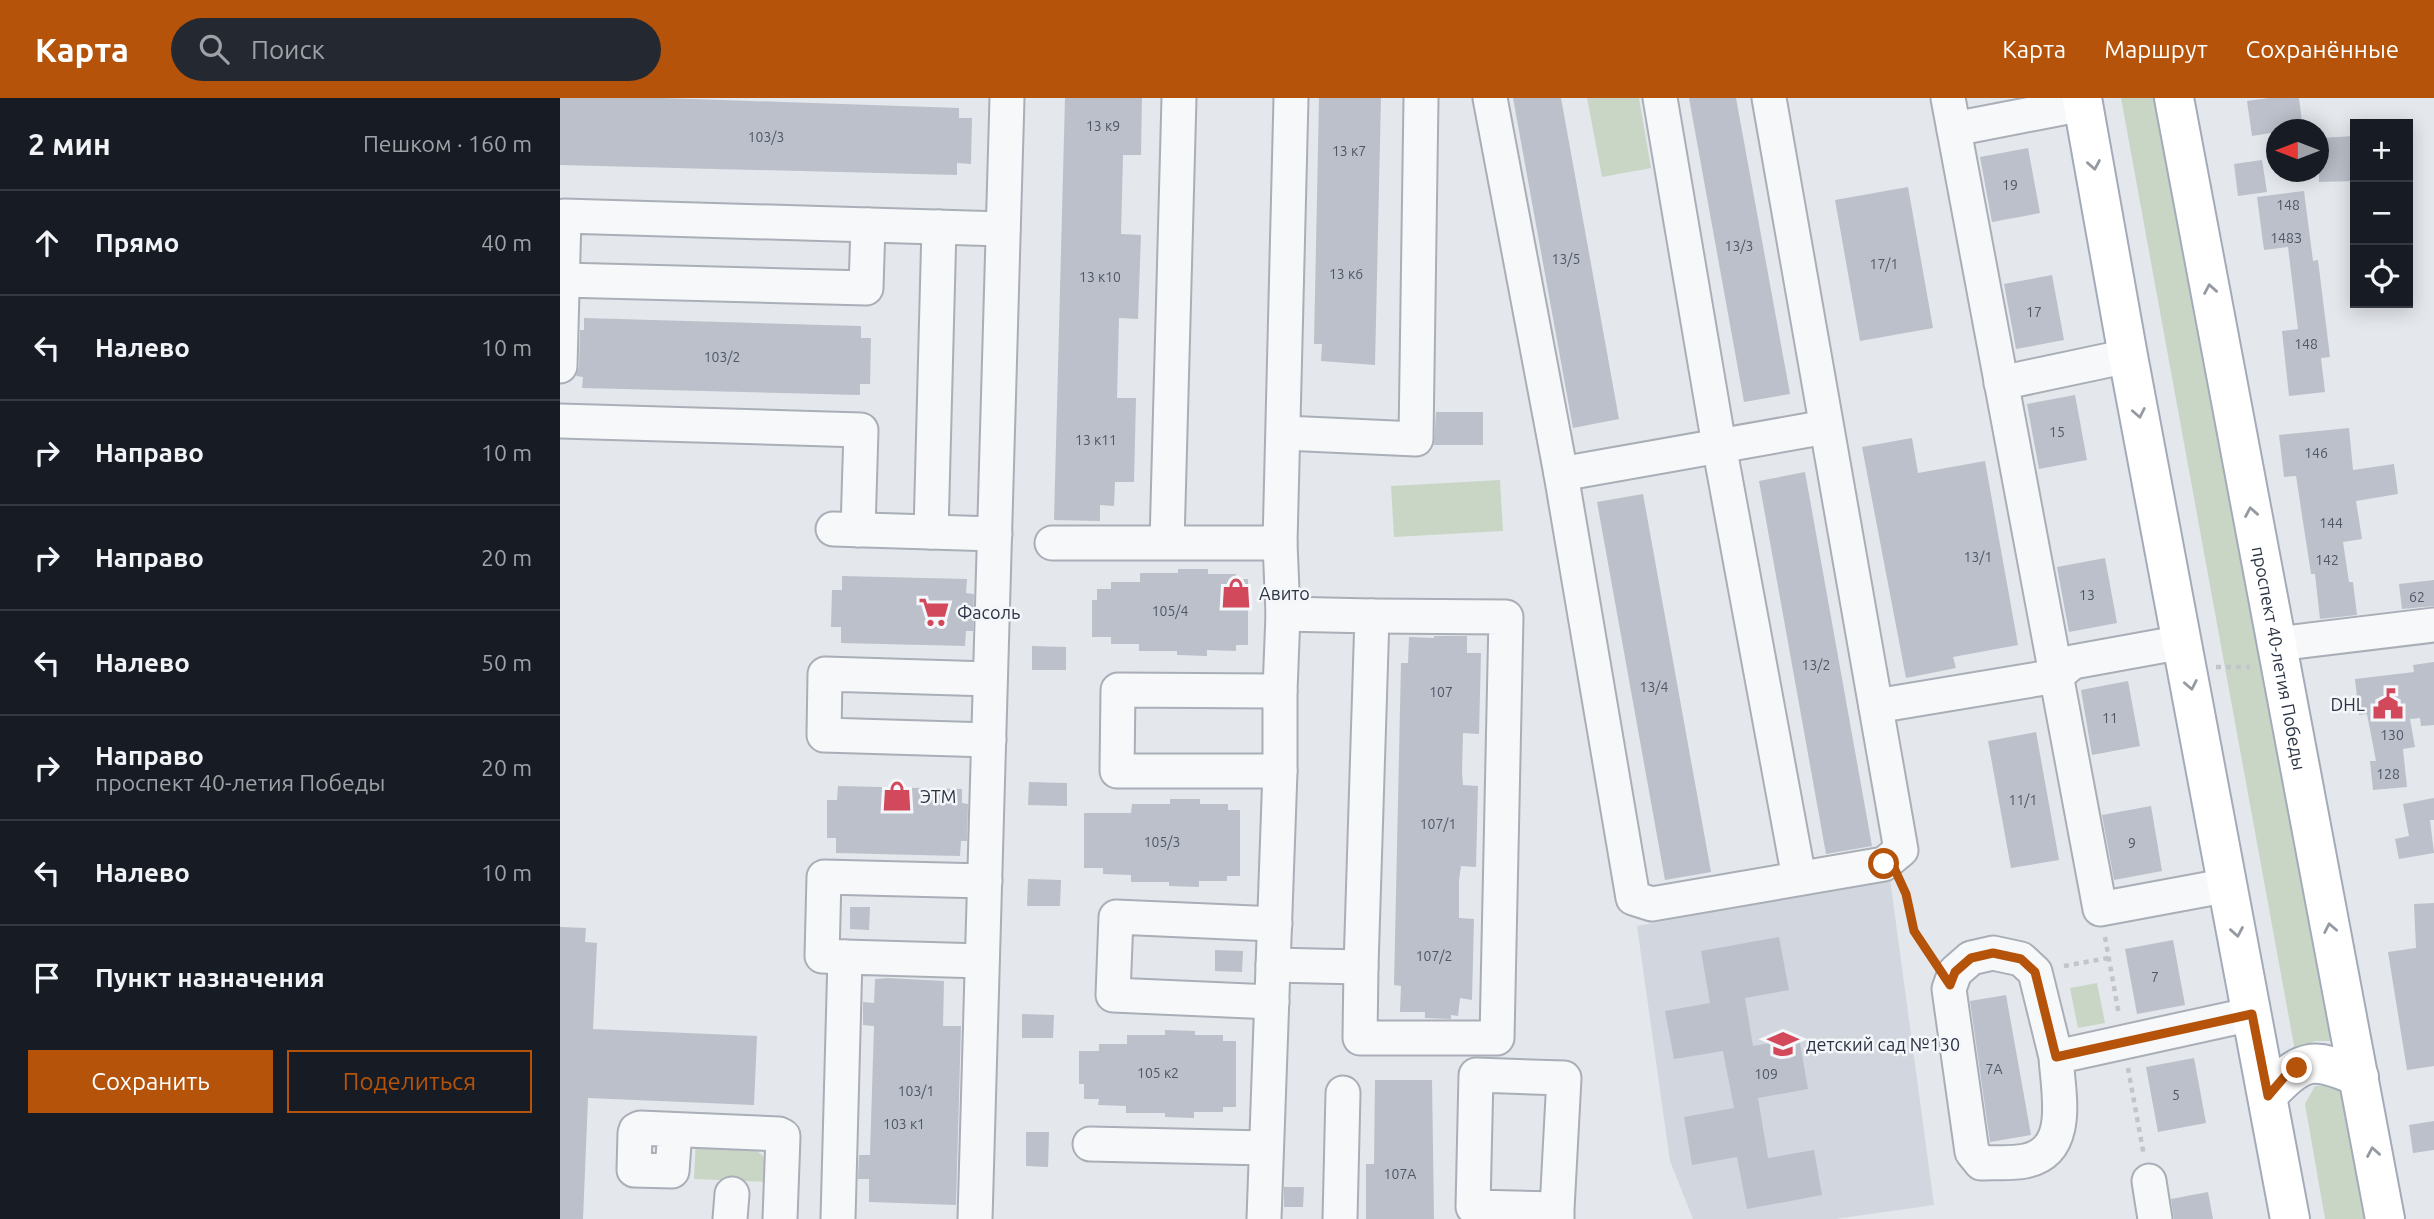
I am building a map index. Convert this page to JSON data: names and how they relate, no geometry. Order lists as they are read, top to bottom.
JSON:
{
  "streets": {
    "main road": ["проспект 40-летия Победы"]
  },
  "places": {
    "shop": ["Авито", "ЭТМ"],
    "supermarket": ["Фасоль"],
    "public building": ["DHL"],
    "school or university": ["детский сад №130"]
  },
  "house_numbers": [
    "13 к9",
    "103/3",
    "13 к7",
    "19",
    "148",
    "148З",
    "13/3",
    "13/5",
    "17/1",
    "13 к6",
    "13 к10",
    "17",
    "148",
    "103/2",
    "15",
    "13 к11",
    "146",
    "144",
    "13/1",
    "142",
    "13",
    "62",
    "105/4",
    "13/2",
    "13/4",
    "107",
    "11",
    "130",
    "128",
    "11/1",
    "107/1",
    "105/3",
    "9",
    "107/2",
    "7",
    "7А",
    "105 к2",
    "109",
    "103/1",
    "5",
    "103 к1",
    "107А"
  ],
  "north": "left",
  "page": {
    "header": "Карта",
    "search": "Поиск",
    "nav": ["Карта", "Маршрут", "Сохранённые"],
    "heading": ["2 мин", "Пешком · 160 m"],
    "map_buttons": ["+", "−"],
    "list": [
      ["Прямо", "40 m"],
      ["Налево", "10 m"],
      ["Направо", "10 m"],
      ["Направо", "20 m"],
      ["Налево", "50 m"],
      ["Направо", "проспект 40-летия Победы", "20 m"],
      ["Налево", "10 m"],
      "Пункт назначения"
    ],
    "buttons": ["Сохранить", "Поделиться"]
  }
}
